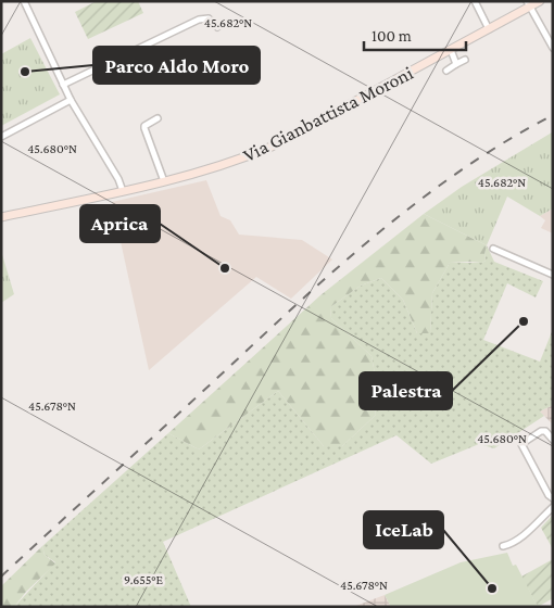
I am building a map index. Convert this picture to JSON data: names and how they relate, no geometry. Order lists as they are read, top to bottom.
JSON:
{
  "streets": {
    "main road": ["Via Gianbattista Moroni"]
  },
  "places": [
    "Parco Aldo Moro",
    "Aprica",
    "Palestra",
    "IceLab"
  ],
  "scale_bar": "100 m",
  "coordinates": [
    "45.682°N",
    "45.680°N",
    "45.678°N",
    "9.655°E"
  ]
}
